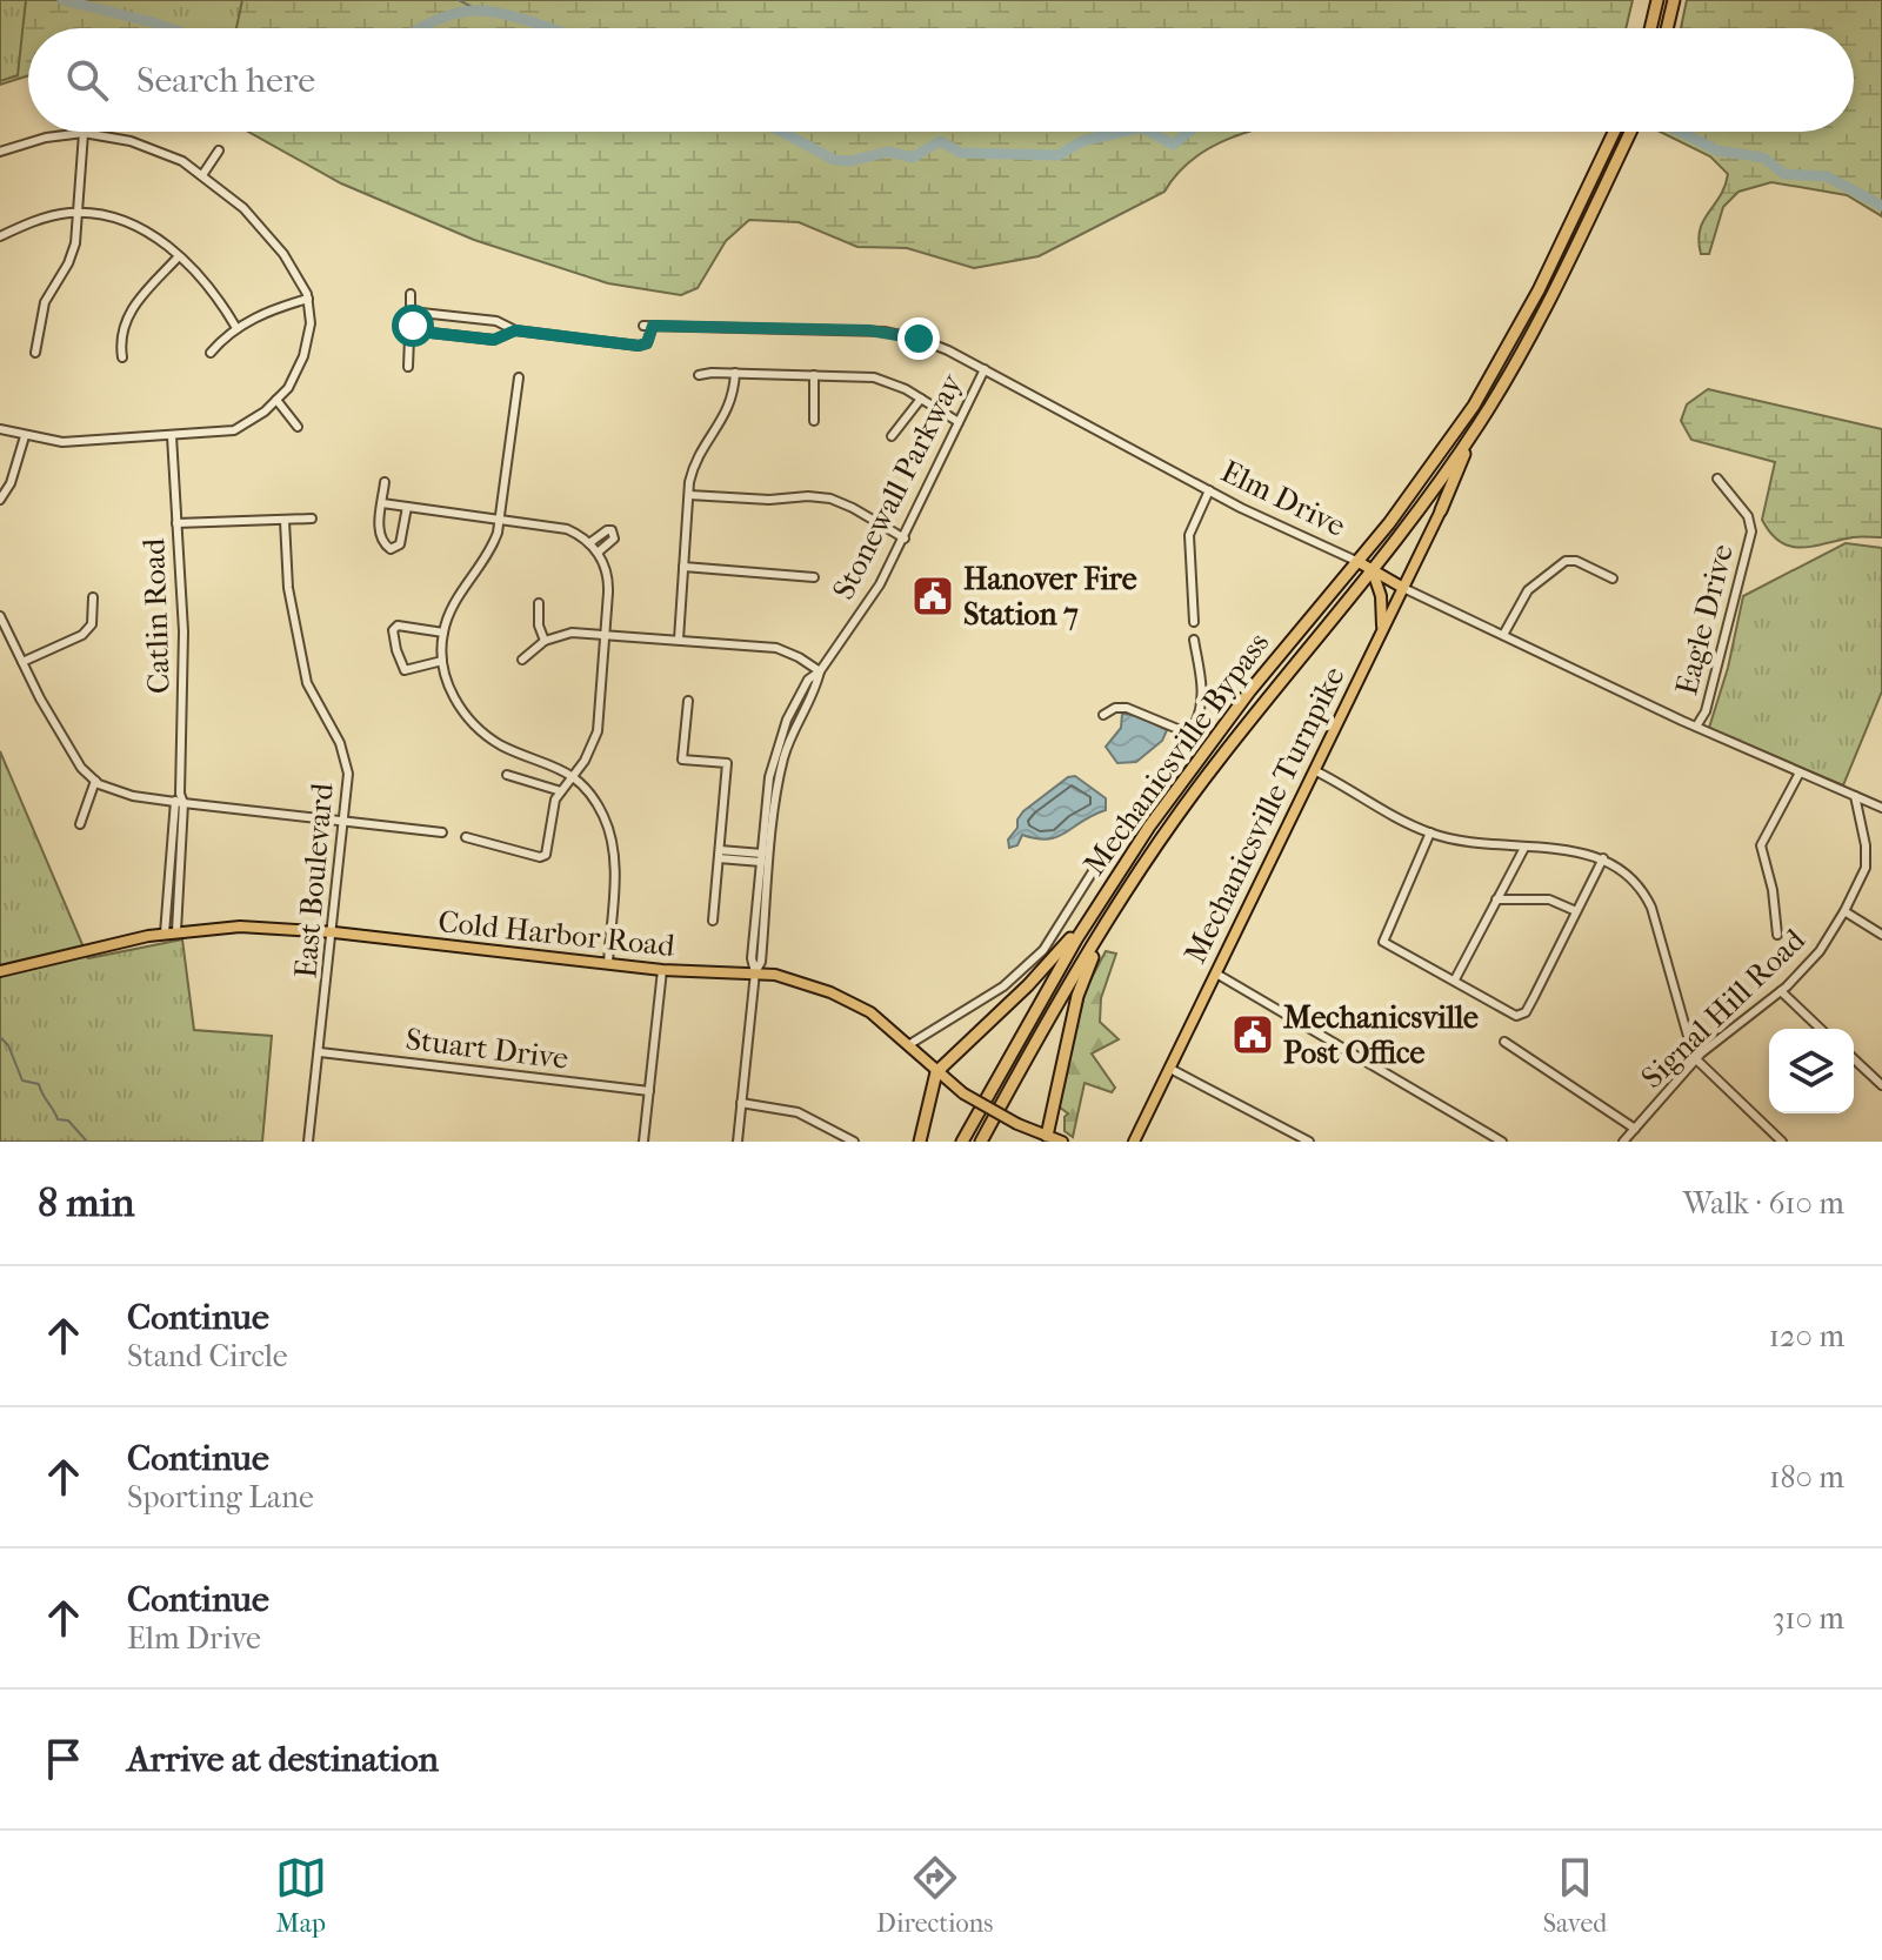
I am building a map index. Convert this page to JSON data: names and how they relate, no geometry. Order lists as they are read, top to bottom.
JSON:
{
  "streets": {
    "highway": ["Mechanicsville Bypass"],
    "main road": ["Elm Drive", "Mechanicsville Turnpike", "Cold Harbor Road"],
    "street": [
      "Stonewall Parkway",
      "Catlin Road",
      "Eagle Drive",
      "East Boulevard",
      "Signal Hill Road",
      "Stuart Drive"
    ]
  },
  "crossings": [
    ["Stonewall Parkway", "Elm Drive"],
    ["Stonewall Parkway", "Cold Harbor Road"],
    ["Elm Drive", "Eagle Drive"],
    ["Elm Drive", "Mechanicsville Bypass"],
    ["Elm Drive", "Mechanicsville Turnpike"],
    ["Elm Drive", "Signal Hill Road"],
    ["East Boulevard", "Cold Harbor Road"],
    ["East Boulevard", "Stuart Drive"]
  ],
  "places": {
    "public building": ["Hanover Fire Station 7", "Mechanicsville Post Office"]
  },
  "page": {
    "search": "Search here",
    "heading": ["8 min", "Walk · 610 m"],
    "list": [
      ["Continue", "Stand Circle", "120 m"],
      ["Continue", "Sporting Lane", "180 m"],
      ["Continue", "Elm Drive", "310 m"],
      "Arrive at destination"
    ],
    "nav": ["Map", "Directions", "Saved"]
  }
}
